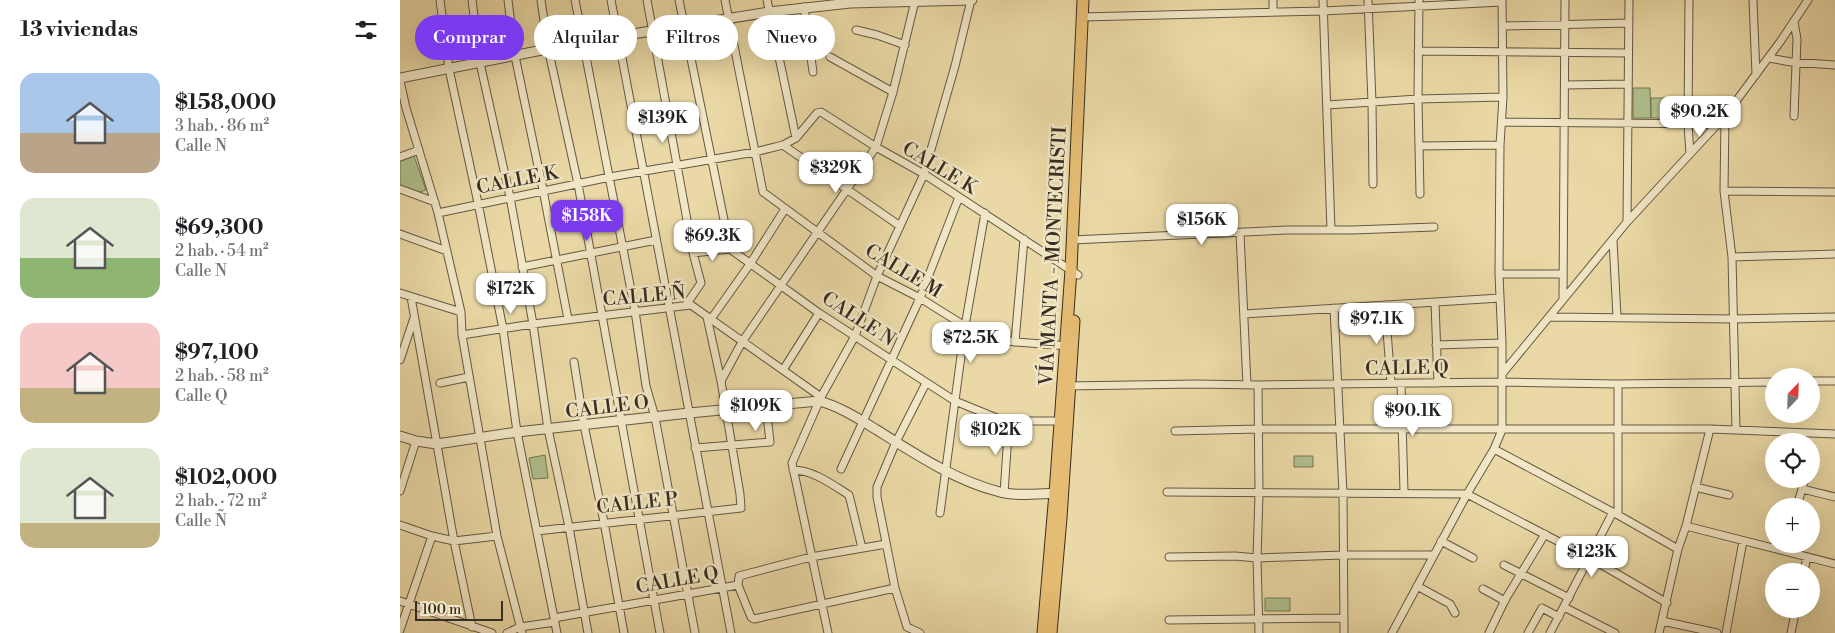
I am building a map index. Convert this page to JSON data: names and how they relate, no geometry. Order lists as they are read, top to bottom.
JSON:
{
  "streets": {
    "main road": ["VÍA MANTA - MONTECRISTI"],
    "street": [
      "CALLE K",
      "CALLE M",
      "CALLE Ñ",
      "CALLE N",
      "CALLE Q",
      "CALLE O",
      "CALLE P"
    ]
  },
  "crossings": [
    ["CALLE K", "VÍA MANTA - MONTECRISTI"],
    ["CALLE K", "CALLE M"],
    ["VÍA MANTA - MONTECRISTI", "CALLE M"],
    ["VÍA MANTA - MONTECRISTI", "CALLE Ñ"],
    ["VÍA MANTA - MONTECRISTI", "CALLE N"],
    ["VÍA MANTA - MONTECRISTI", "CALLE Q"],
    ["CALLE Ñ", "CALLE O"]
  ],
  "scale_bar": "100 m",
  "north": "top right",
  "page": {
    "heading": "13 viviendas",
    "chip": [
      "Comprar",
      "Alquilar",
      "Filtros",
      "Nuevo"
    ],
    "list": [
      {
        "name": "$158,000",
        "note": "3 hab. · 86 m² · Calle N"
      },
      {
        "name": "$69,300",
        "note": "2 hab. · 54 m² · Calle N"
      },
      {
        "name": "$97,100",
        "note": "2 hab. · 58 m² · Calle Q"
      },
      {
        "name": "$102,000",
        "note": "2 hab. · 72 m² · Calle Ñ"
      }
    ],
    "price": [
      "$90.2K",
      "$139K",
      "$329K",
      "$158K",
      "$156K",
      "$69.3K",
      "$172K",
      "$97.1K",
      "$72.5K",
      "$109K",
      "$90.1K",
      "$102K",
      "$123K"
    ],
    "map_buttons": ["+", "−"],
    "scale": "100 m"
  }
}
